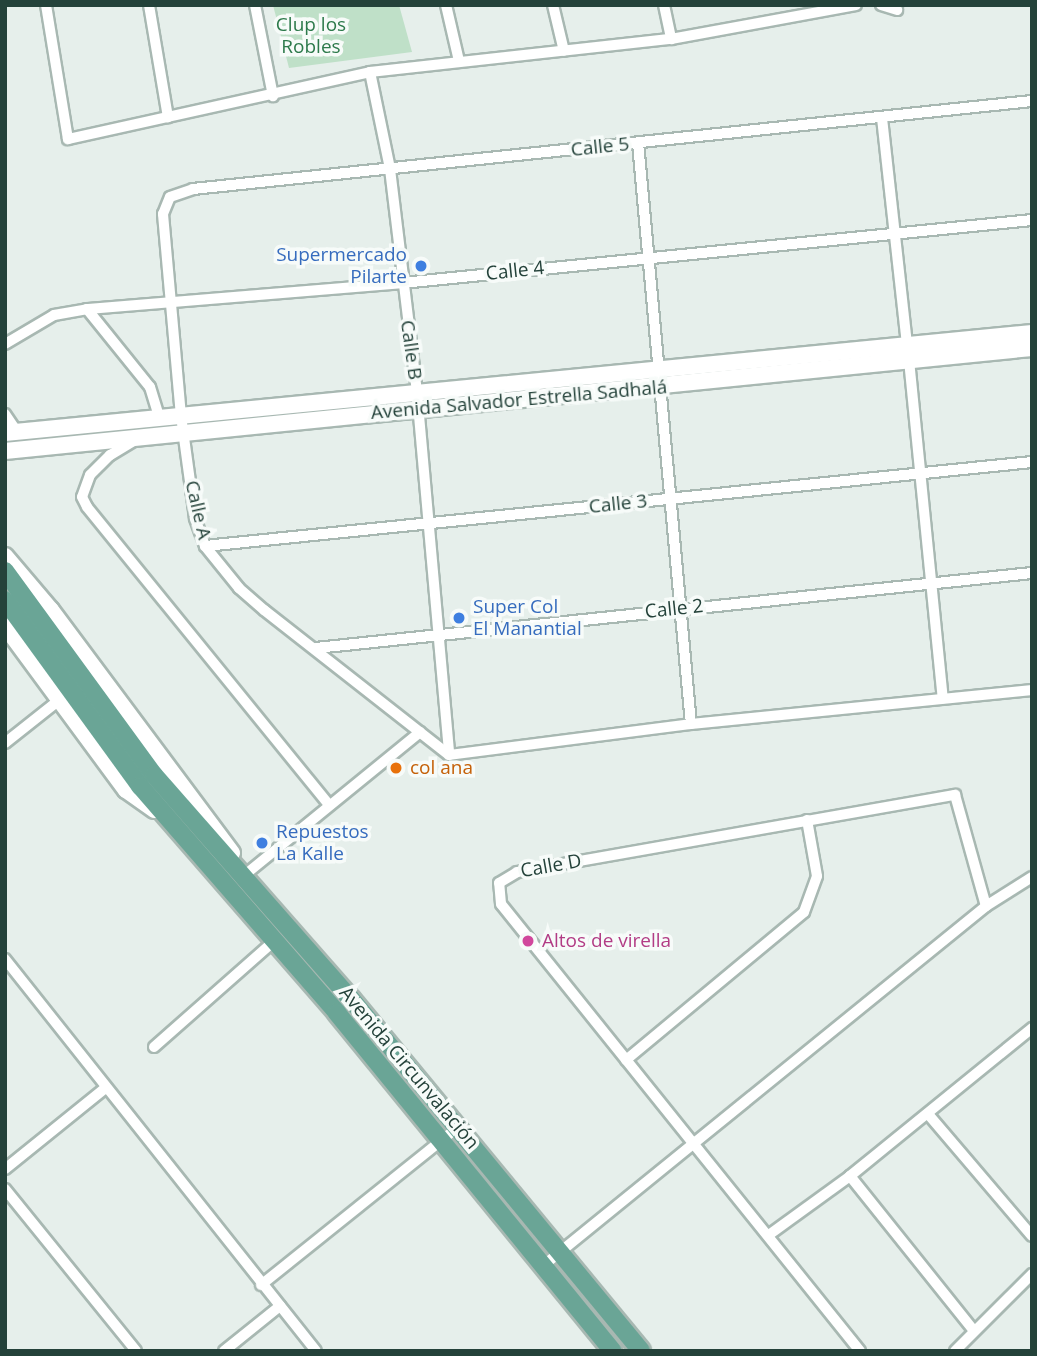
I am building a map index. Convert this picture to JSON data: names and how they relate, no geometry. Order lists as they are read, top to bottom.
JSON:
{
  "streets": {
    "main road": ["Avenida Salvador Estrella Sadhalá", "Avenida Circunvalación"],
    "street": [
      "Calle 5",
      "Calle 4",
      "Calle B",
      "Calle 3",
      "Calle A",
      "Calle 2",
      "Calle D"
    ]
  },
  "crossings": [
    ["Calle 5", "Calle B"],
    ["Calle 5", "Calle A"],
    ["Calle 4", "Calle B"],
    ["Calle 4", "Calle A"],
    ["Calle B", "Avenida Salvador Estrella Sadhalá"],
    ["Calle B", "Calle 3"],
    ["Calle B", "Calle A"],
    ["Calle B", "Calle 2"],
    ["Avenida Salvador Estrella Sadhalá", "Calle A"],
    ["Calle 3", "Calle A"],
    ["Calle A", "Calle 2"]
  ],
  "parks": ["Clup los Robles"],
  "places": [
    "Supermercado Pilarte",
    "Super Col El Manantial",
    "col ana",
    "Repuestos La Kalle",
    "Altos de virella"
  ]
}
